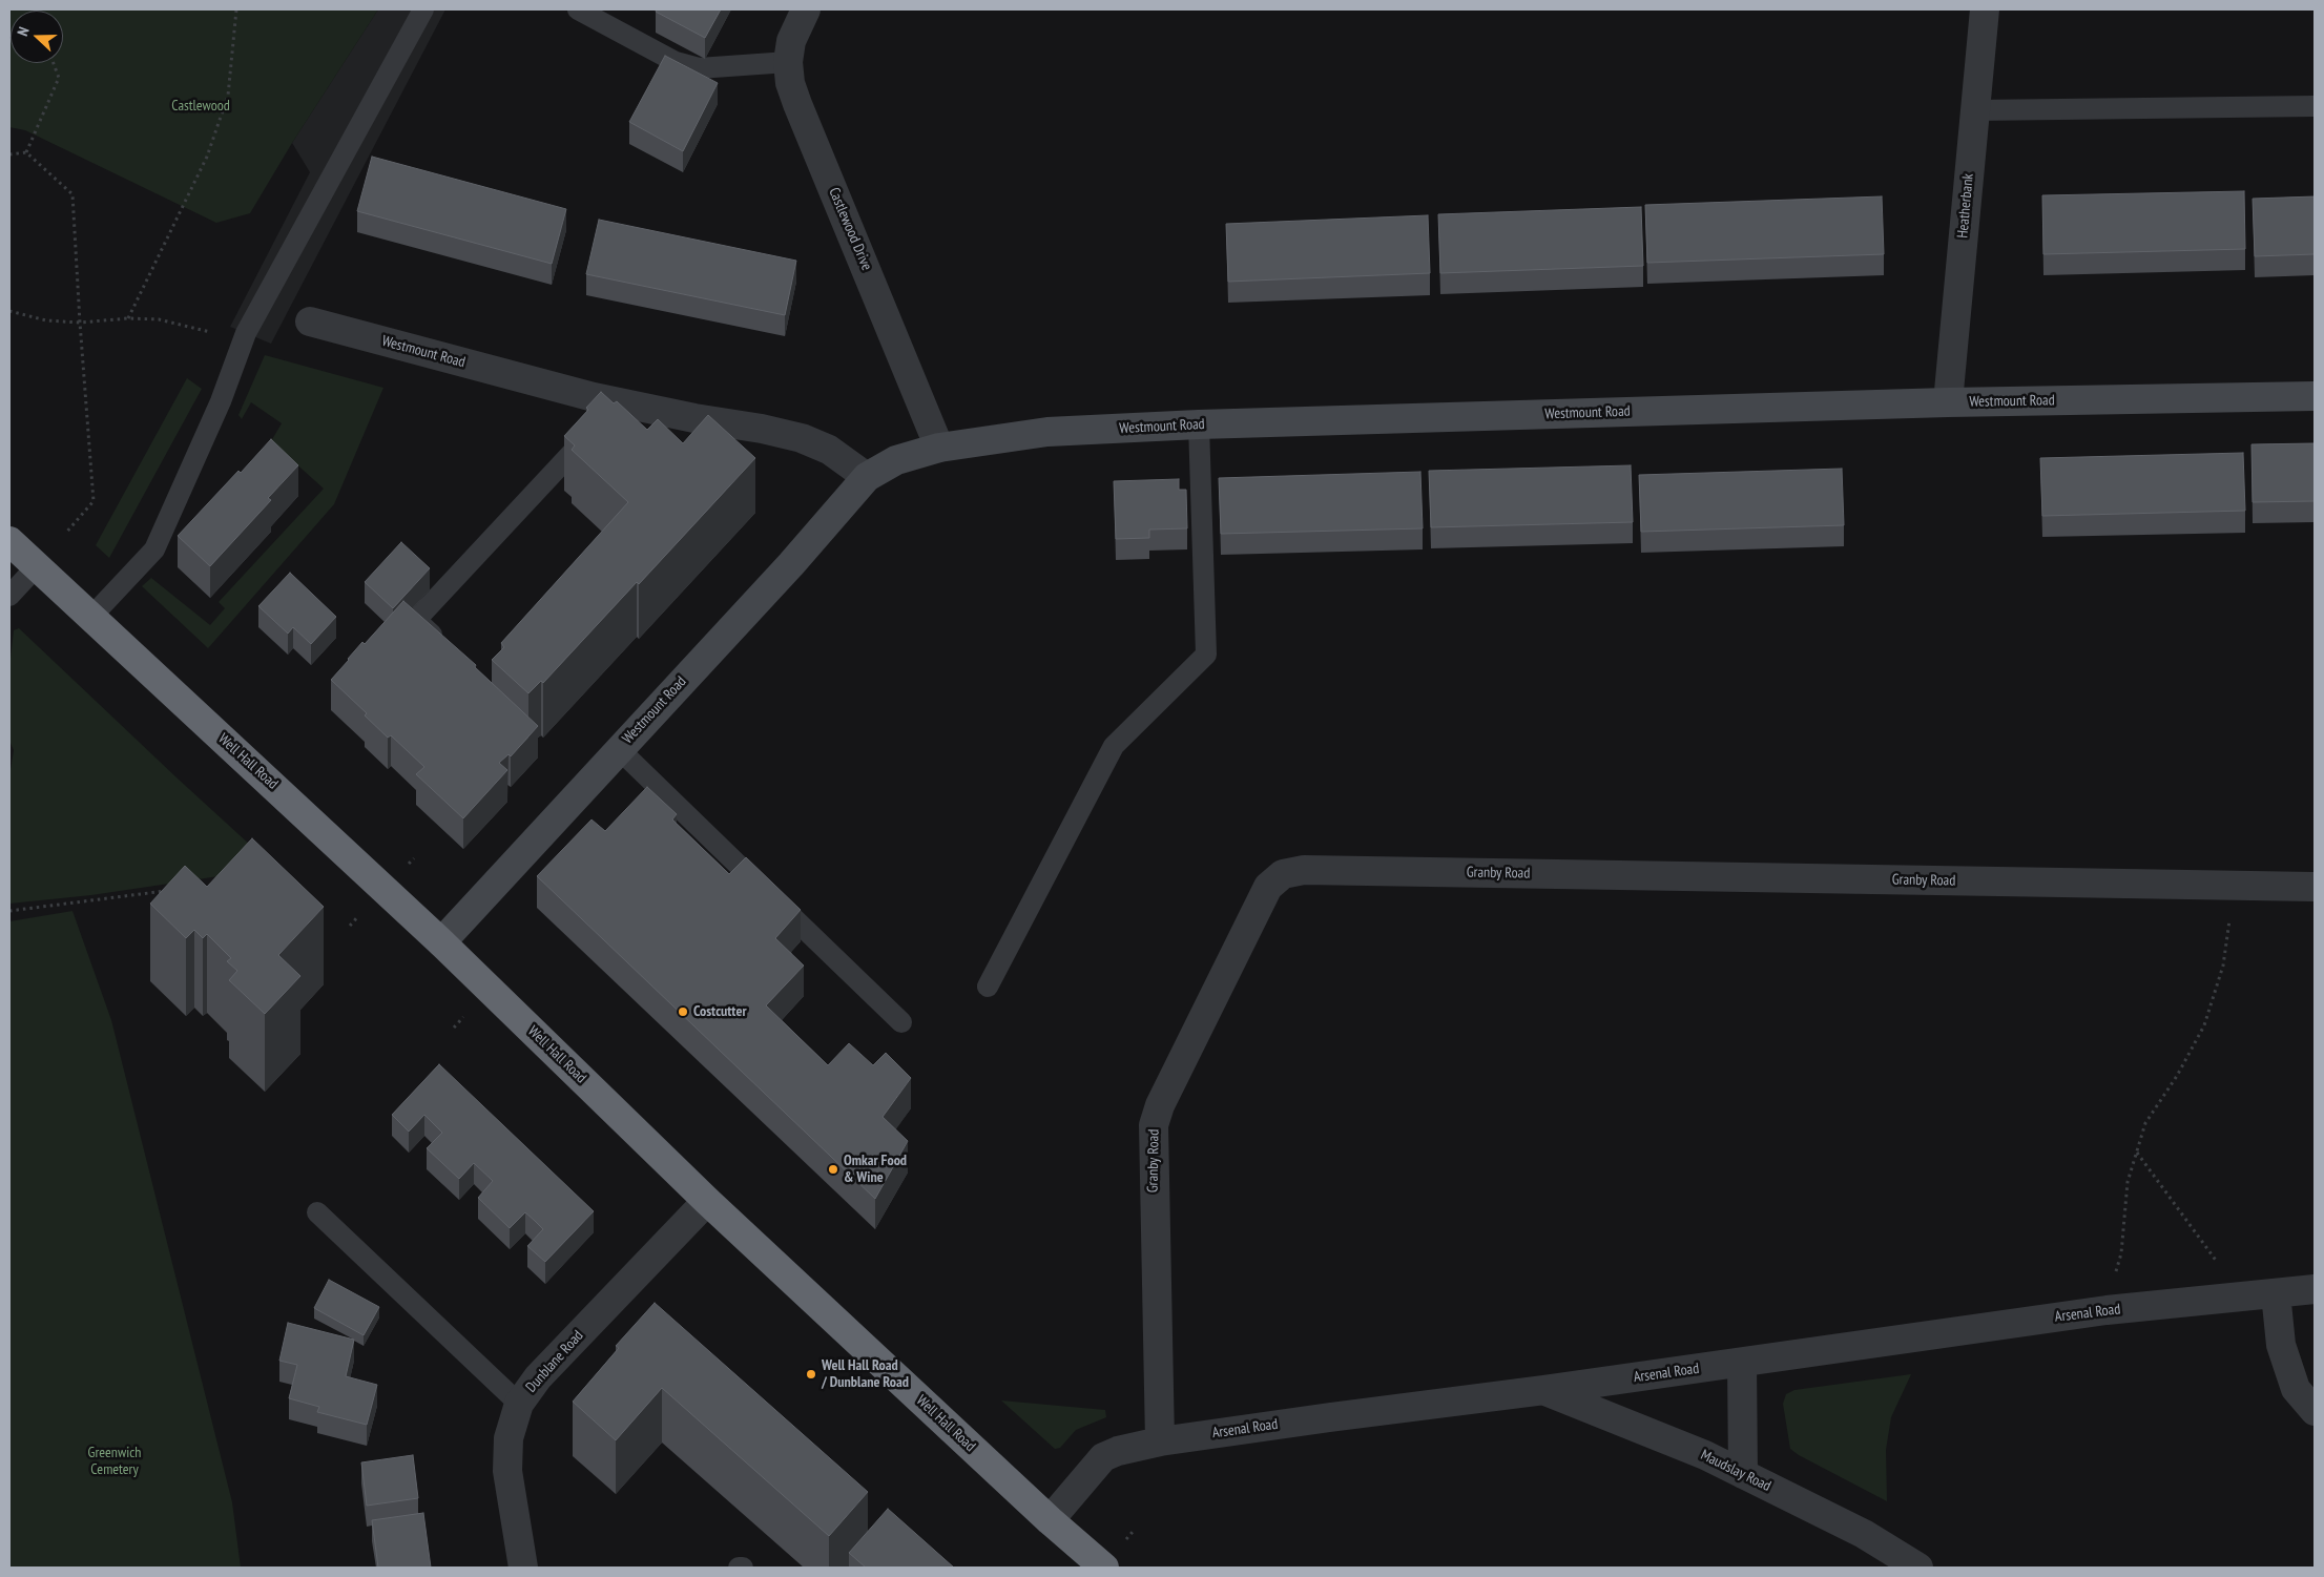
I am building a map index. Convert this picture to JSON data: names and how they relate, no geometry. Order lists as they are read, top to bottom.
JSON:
{
  "streets": {
    "highway": ["Well Hall Road"],
    "street": [
      "Heatherbank",
      "Castlewood Drive",
      "Westmount Road",
      "Granby Road",
      "Arsenal Road",
      "Dunblane Road",
      "Maudslay Road"
    ]
  },
  "crossings": [
    ["Heatherbank", "Westmount Road"],
    ["Castlewood Drive", "Westmount Road"],
    ["Westmount Road", "Well Hall Road"],
    ["Well Hall Road", "Arsenal Road"],
    ["Well Hall Road", "Dunblane Road"],
    ["Granby Road", "Arsenal Road"],
    ["Arsenal Road", "Maudslay Road"]
  ],
  "parks": ["Castlewood", "Greenwich Cemetery"],
  "places": ["Costcutter", "Omkar Food & Wine", "Well Hall Road / Dunblane Road"],
  "north": "left"
}
